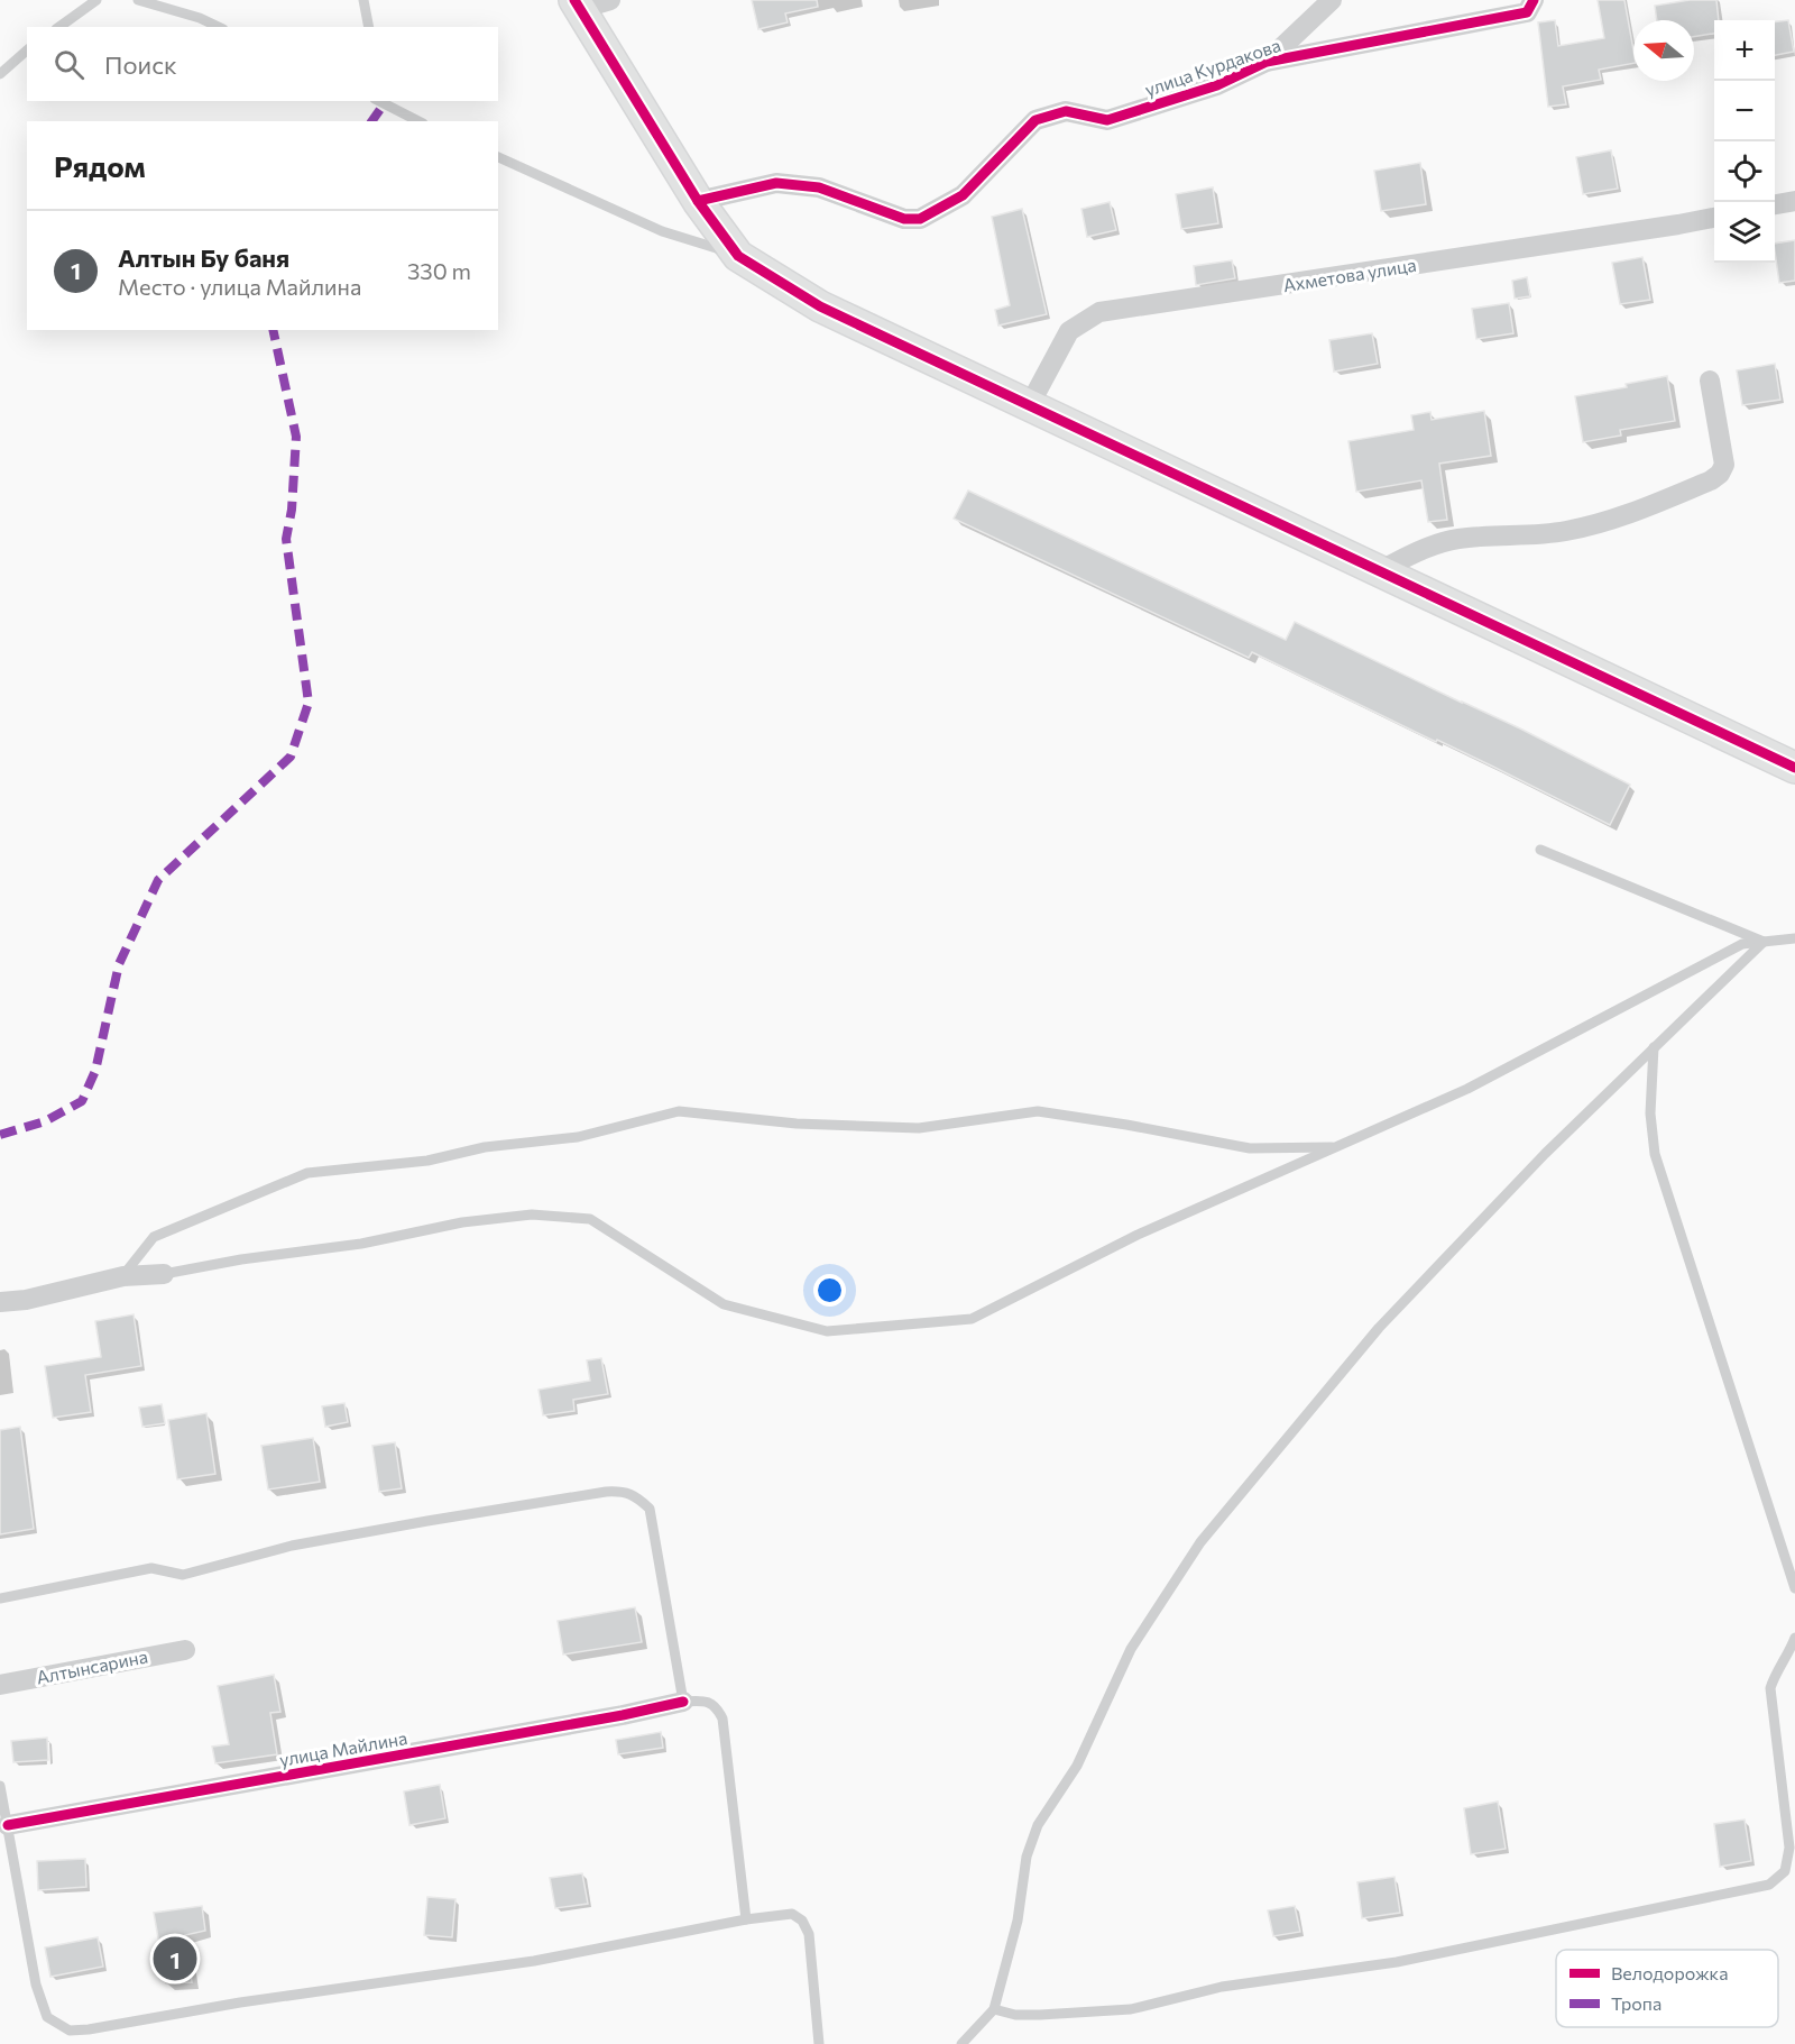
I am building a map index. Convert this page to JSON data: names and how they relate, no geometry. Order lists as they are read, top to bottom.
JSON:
{
  "streets": {
    "street": [
      "улица Курдакова",
      "Ахметова улица",
      "Алтынсарина",
      "улица Майлина"
    ]
  },
  "legend": ["Велодорожка", "Тропа"],
  "north": "left",
  "page": {
    "map_buttons": ["+", "−"],
    "search": "Поиск",
    "heading": "Рядом",
    "list": [
      {
        "mark": "1",
        "name": "Алтын Бу баня",
        "note": "Место · улица Майлина",
        "value": "330 m"
      }
    ],
    "pins": "1"
  }
}
